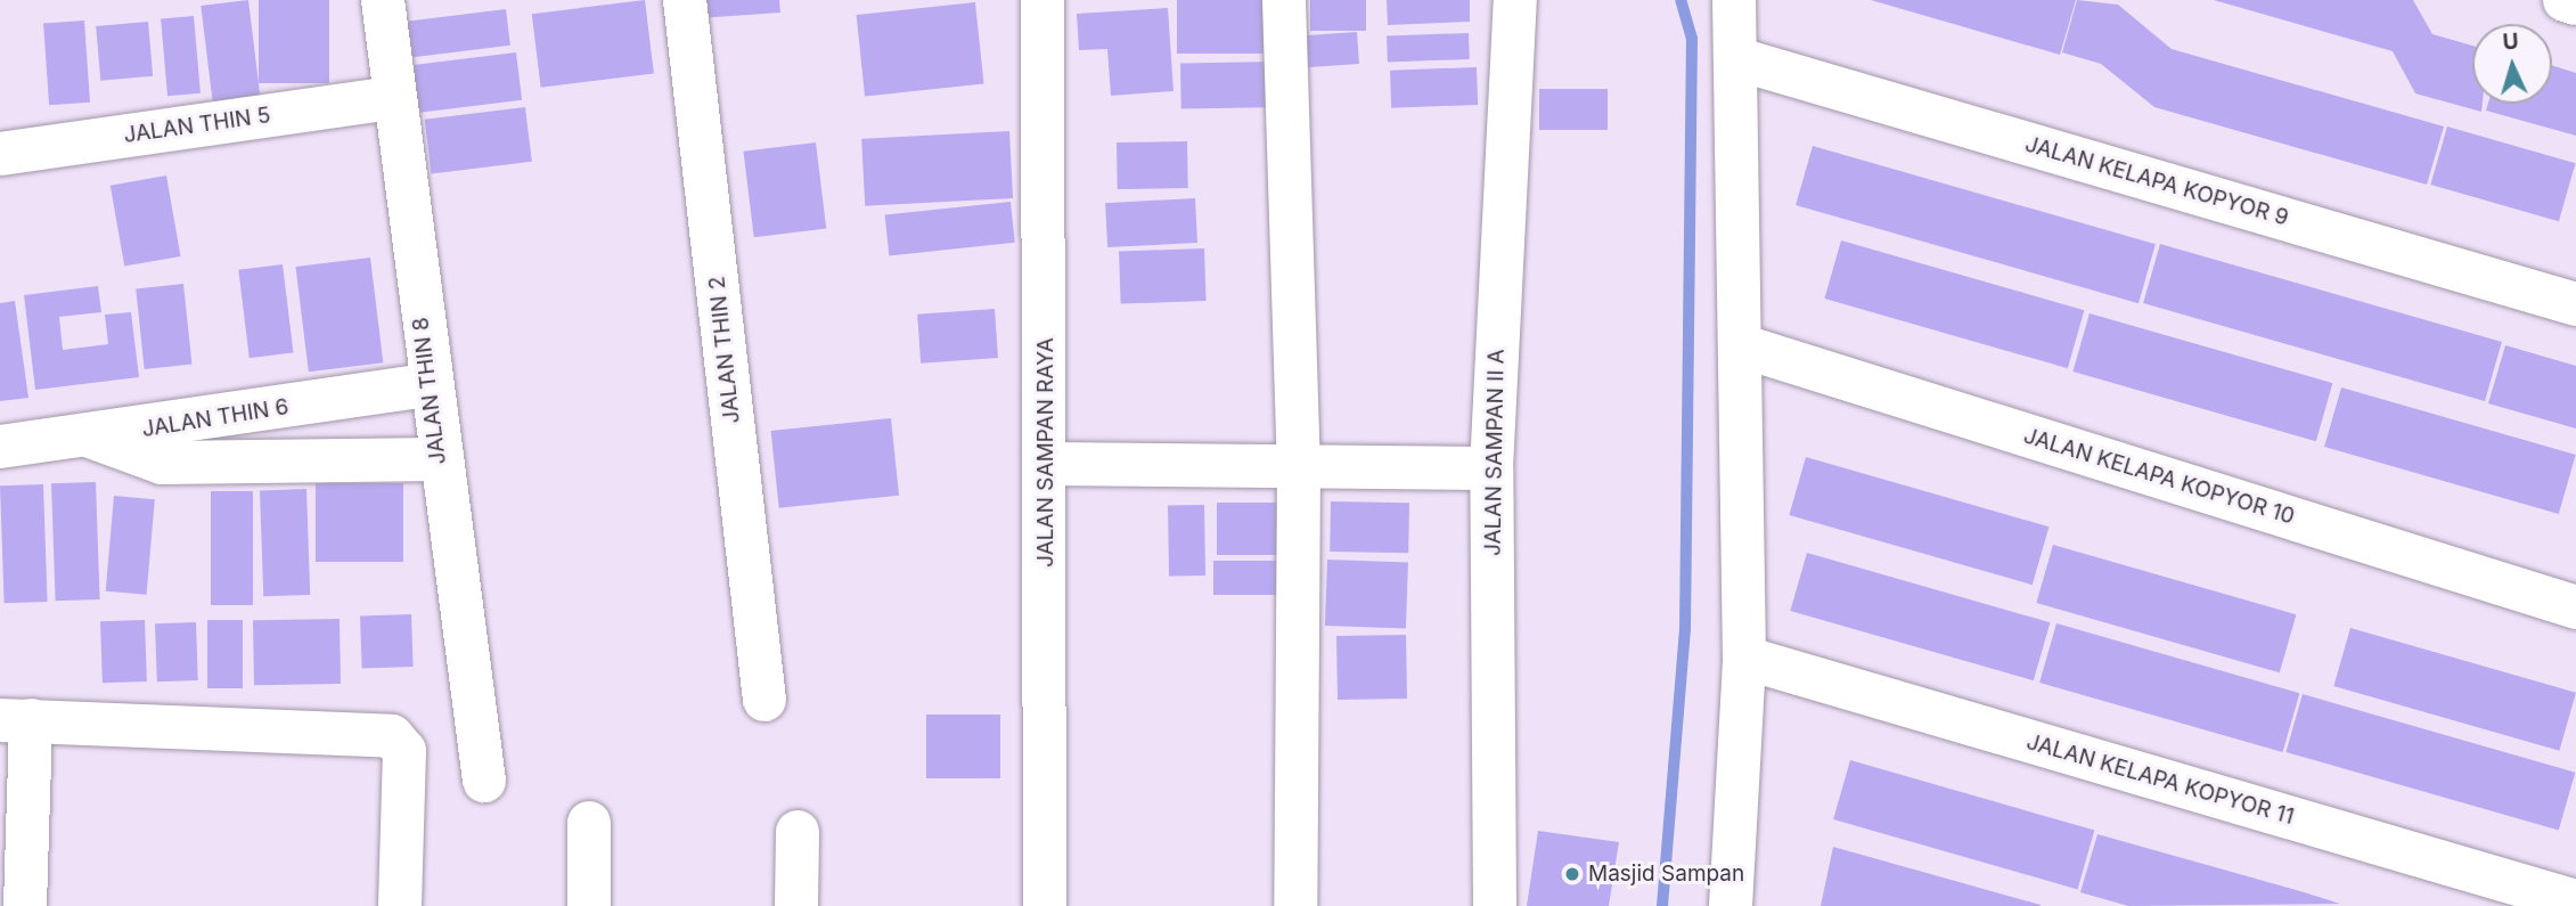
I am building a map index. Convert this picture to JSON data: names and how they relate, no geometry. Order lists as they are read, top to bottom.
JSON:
{
  "streets": {
    "street": [
      "JALAN THIN 5",
      "JALAN KELAPA KOPYOR 9",
      "JALAN THIN 2",
      "JALAN THIN 8",
      "JALAN THIN 6",
      "JALAN SAMPAN RAYA",
      "JALAN SAMPAN II A",
      "JALAN KELAPA KOPYOR 10",
      "JALAN KELAPA KOPYOR 11"
    ]
  },
  "crossings": [
    ["JALAN THIN 5", "JALAN THIN 8"],
    ["JALAN THIN 8", "JALAN THIN 6"]
  ],
  "places": ["Masjid Sampan"],
  "north": "top"
}
